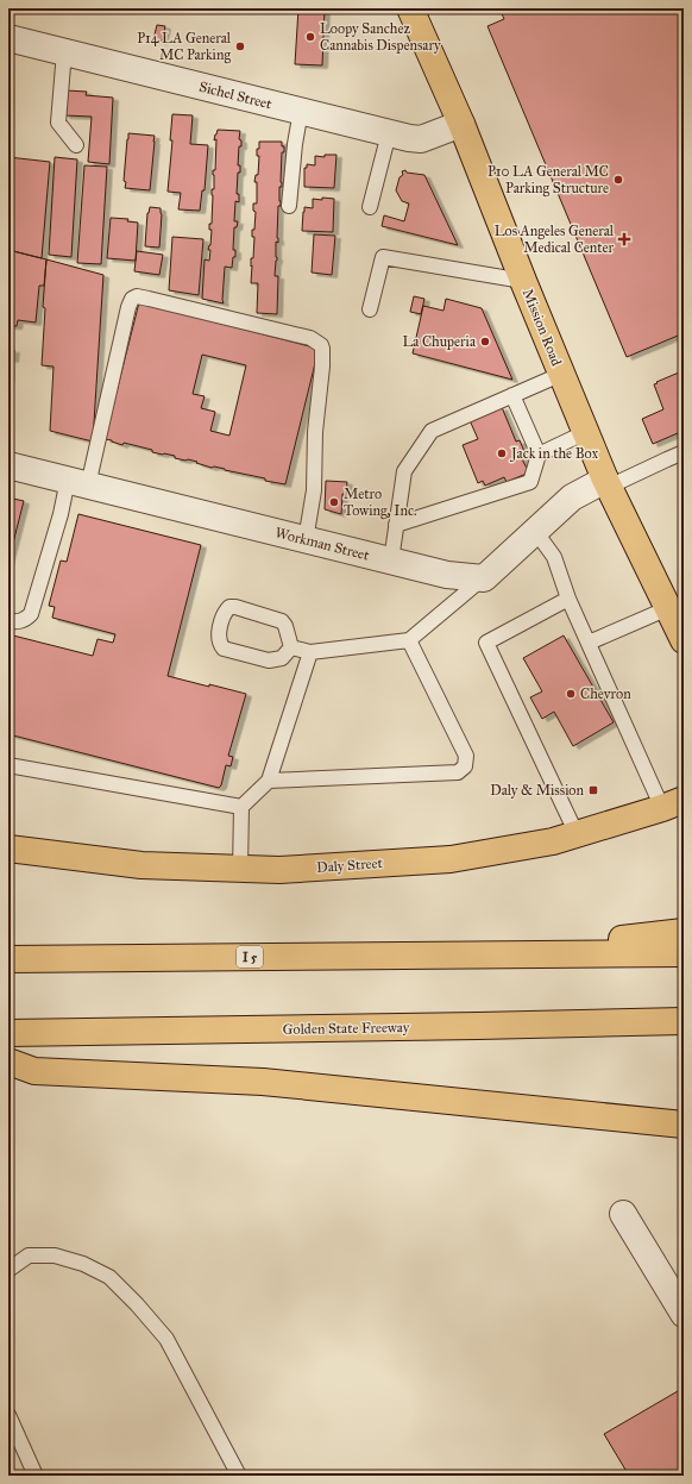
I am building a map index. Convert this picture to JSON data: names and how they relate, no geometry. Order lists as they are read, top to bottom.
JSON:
{
  "streets": {
    "main road": [
      "Mission Road",
      "Daly Street",
      "I 5",
      "Golden State Freeway"
    ],
    "street": ["Sichel Street", "Workman Street"]
  },
  "crossings": [
    ["Sichel Street", "Mission Road"]
  ],
  "places": {
    "other": [
      "Loopy Sanchez Cannabis Dispensary",
      "P14 LA General MC Parking",
      "P10 LA General MC Parking Structure",
      "La Chuperia",
      "Jack in the Box",
      "Metro Towing, Inc.",
      "Chevron"
    ],
    "health": ["Los Angeles General Medical Center"],
    "transit": ["Daly & Mission"]
  }
}
